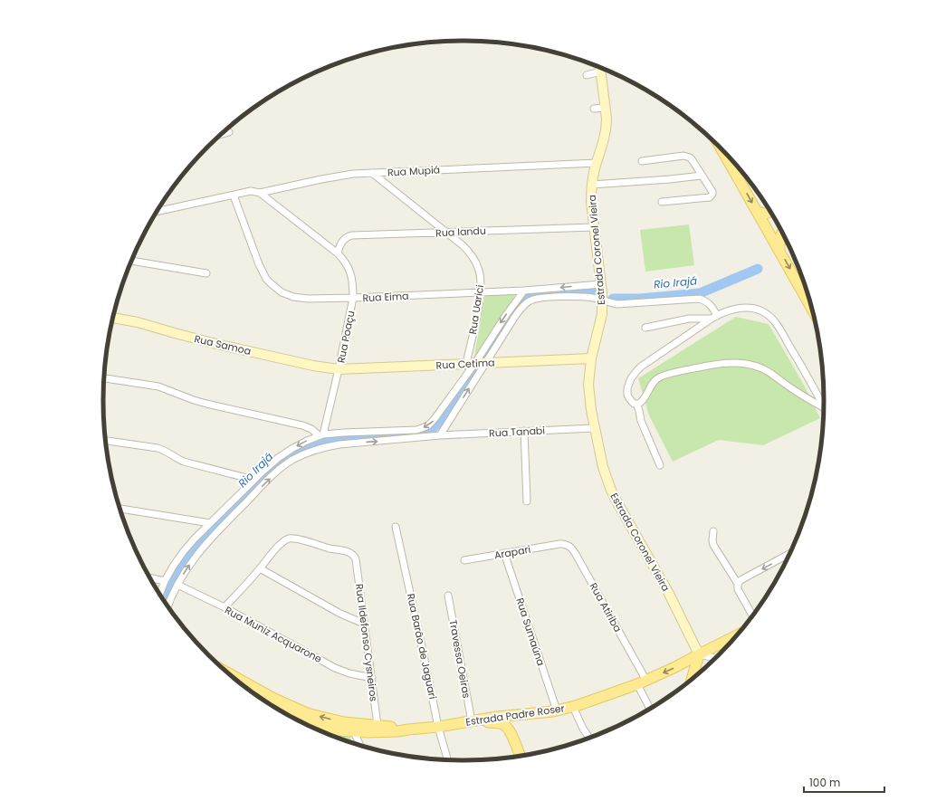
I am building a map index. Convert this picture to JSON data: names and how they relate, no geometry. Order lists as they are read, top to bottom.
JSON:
{
  "streets": {
    "main road": ["Estrada Padre Roser"],
    "street": [
      "Rua Mupiá",
      "Rua Iandu",
      "Estrada Coronel Vieira",
      "Rua Eima",
      "Rua Uarici",
      "Rua Poaçu",
      "Rua Samoa",
      "Rua Cetima",
      "Rua Tanabi",
      "Arapari",
      "Rua Atiriba",
      "Rua Sumaúna",
      "Rua Muniz Acquarone",
      "Rua Ildefonso Cysneiros",
      "Rua Barão de Jaguari",
      "Travessa Oeiras"
    ]
  },
  "crossings": [
    ["Rua Mupiá", "Estrada Coronel Vieira"],
    ["Rua Mupiá", "Rua Eima"],
    ["Rua Mupiá", "Rua Uarici"],
    ["Rua Mupiá", "Rua Poaçu"],
    ["Rua Iandu", "Estrada Coronel Vieira"],
    ["Rua Iandu", "Rua Uarici"],
    ["Rua Iandu", "Rua Poaçu"],
    ["Estrada Coronel Vieira", "Rua Eima"],
    ["Estrada Coronel Vieira", "Rua Cetima"],
    ["Estrada Coronel Vieira", "Rua Tanabi"],
    ["Estrada Coronel Vieira", "Estrada Padre Roser"],
    ["Rua Eima", "Rua Uarici"],
    ["Rua Eima", "Rua Poaçu"],
    ["Rua Uarici", "Rua Cetima"],
    ["Rua Poaçu", "Rua Samoa"],
    ["Rua Poaçu", "Rua Cetima"],
    ["Rua Samoa", "Rua Cetima"],
    ["Rua Tanabi", "Rua Muniz Acquarone"],
    ["Arapari", "Rua Atiriba"],
    ["Arapari", "Rua Sumaúna"],
    ["Rua Atiriba", "Estrada Padre Roser"],
    ["Rua Sumaúna", "Estrada Padre Roser"],
    ["Rua Muniz Acquarone", "Rua Ildefonso Cysneiros"],
    ["Rua Ildefonso Cysneiros", "Estrada Padre Roser"],
    ["Rua Barão de Jaguari", "Estrada Padre Roser"],
    ["Travessa Oeiras", "Estrada Padre Roser"]
  ],
  "water": ["Rio Irajá"],
  "scale_bar": "100 m"
}
